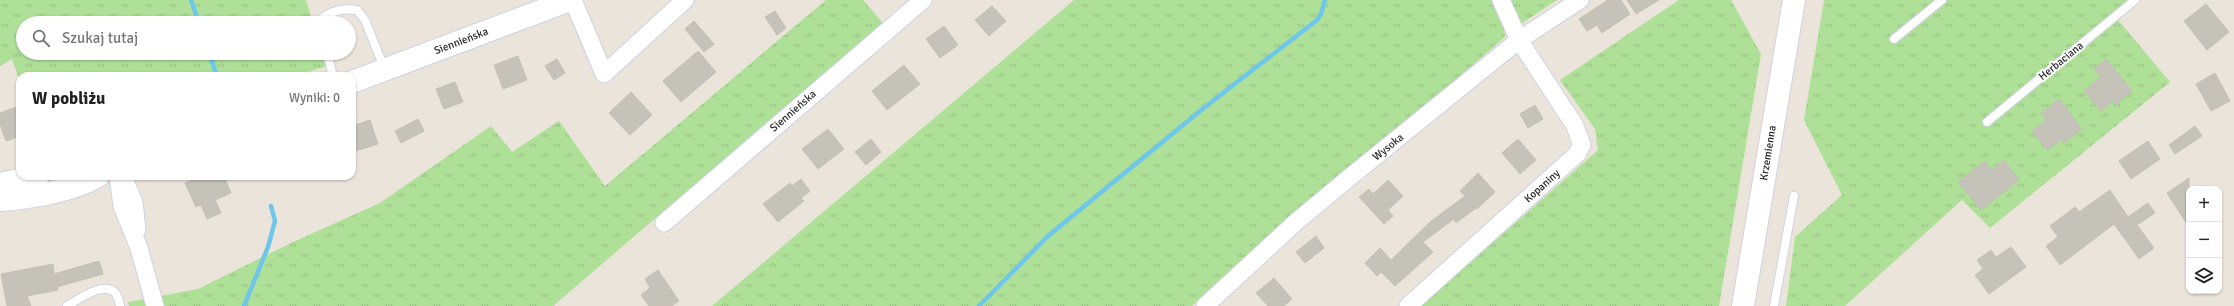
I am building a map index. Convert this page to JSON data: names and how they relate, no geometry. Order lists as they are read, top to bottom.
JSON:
{
  "streets": {
    "main road": ["Siennieńska", "Krzemienna"],
    "street": ["Wysoka", "Kopaniny"],
    "lane": ["Herbaciana"]
  },
  "crossings": [
    ["Wysoka", "Kopaniny"]
  ],
  "page": {
    "search": "Szukaj tutaj",
    "heading": ["W pobliżu", "Wyniki: 0"],
    "map_buttons": ["+", "−"]
  }
}
